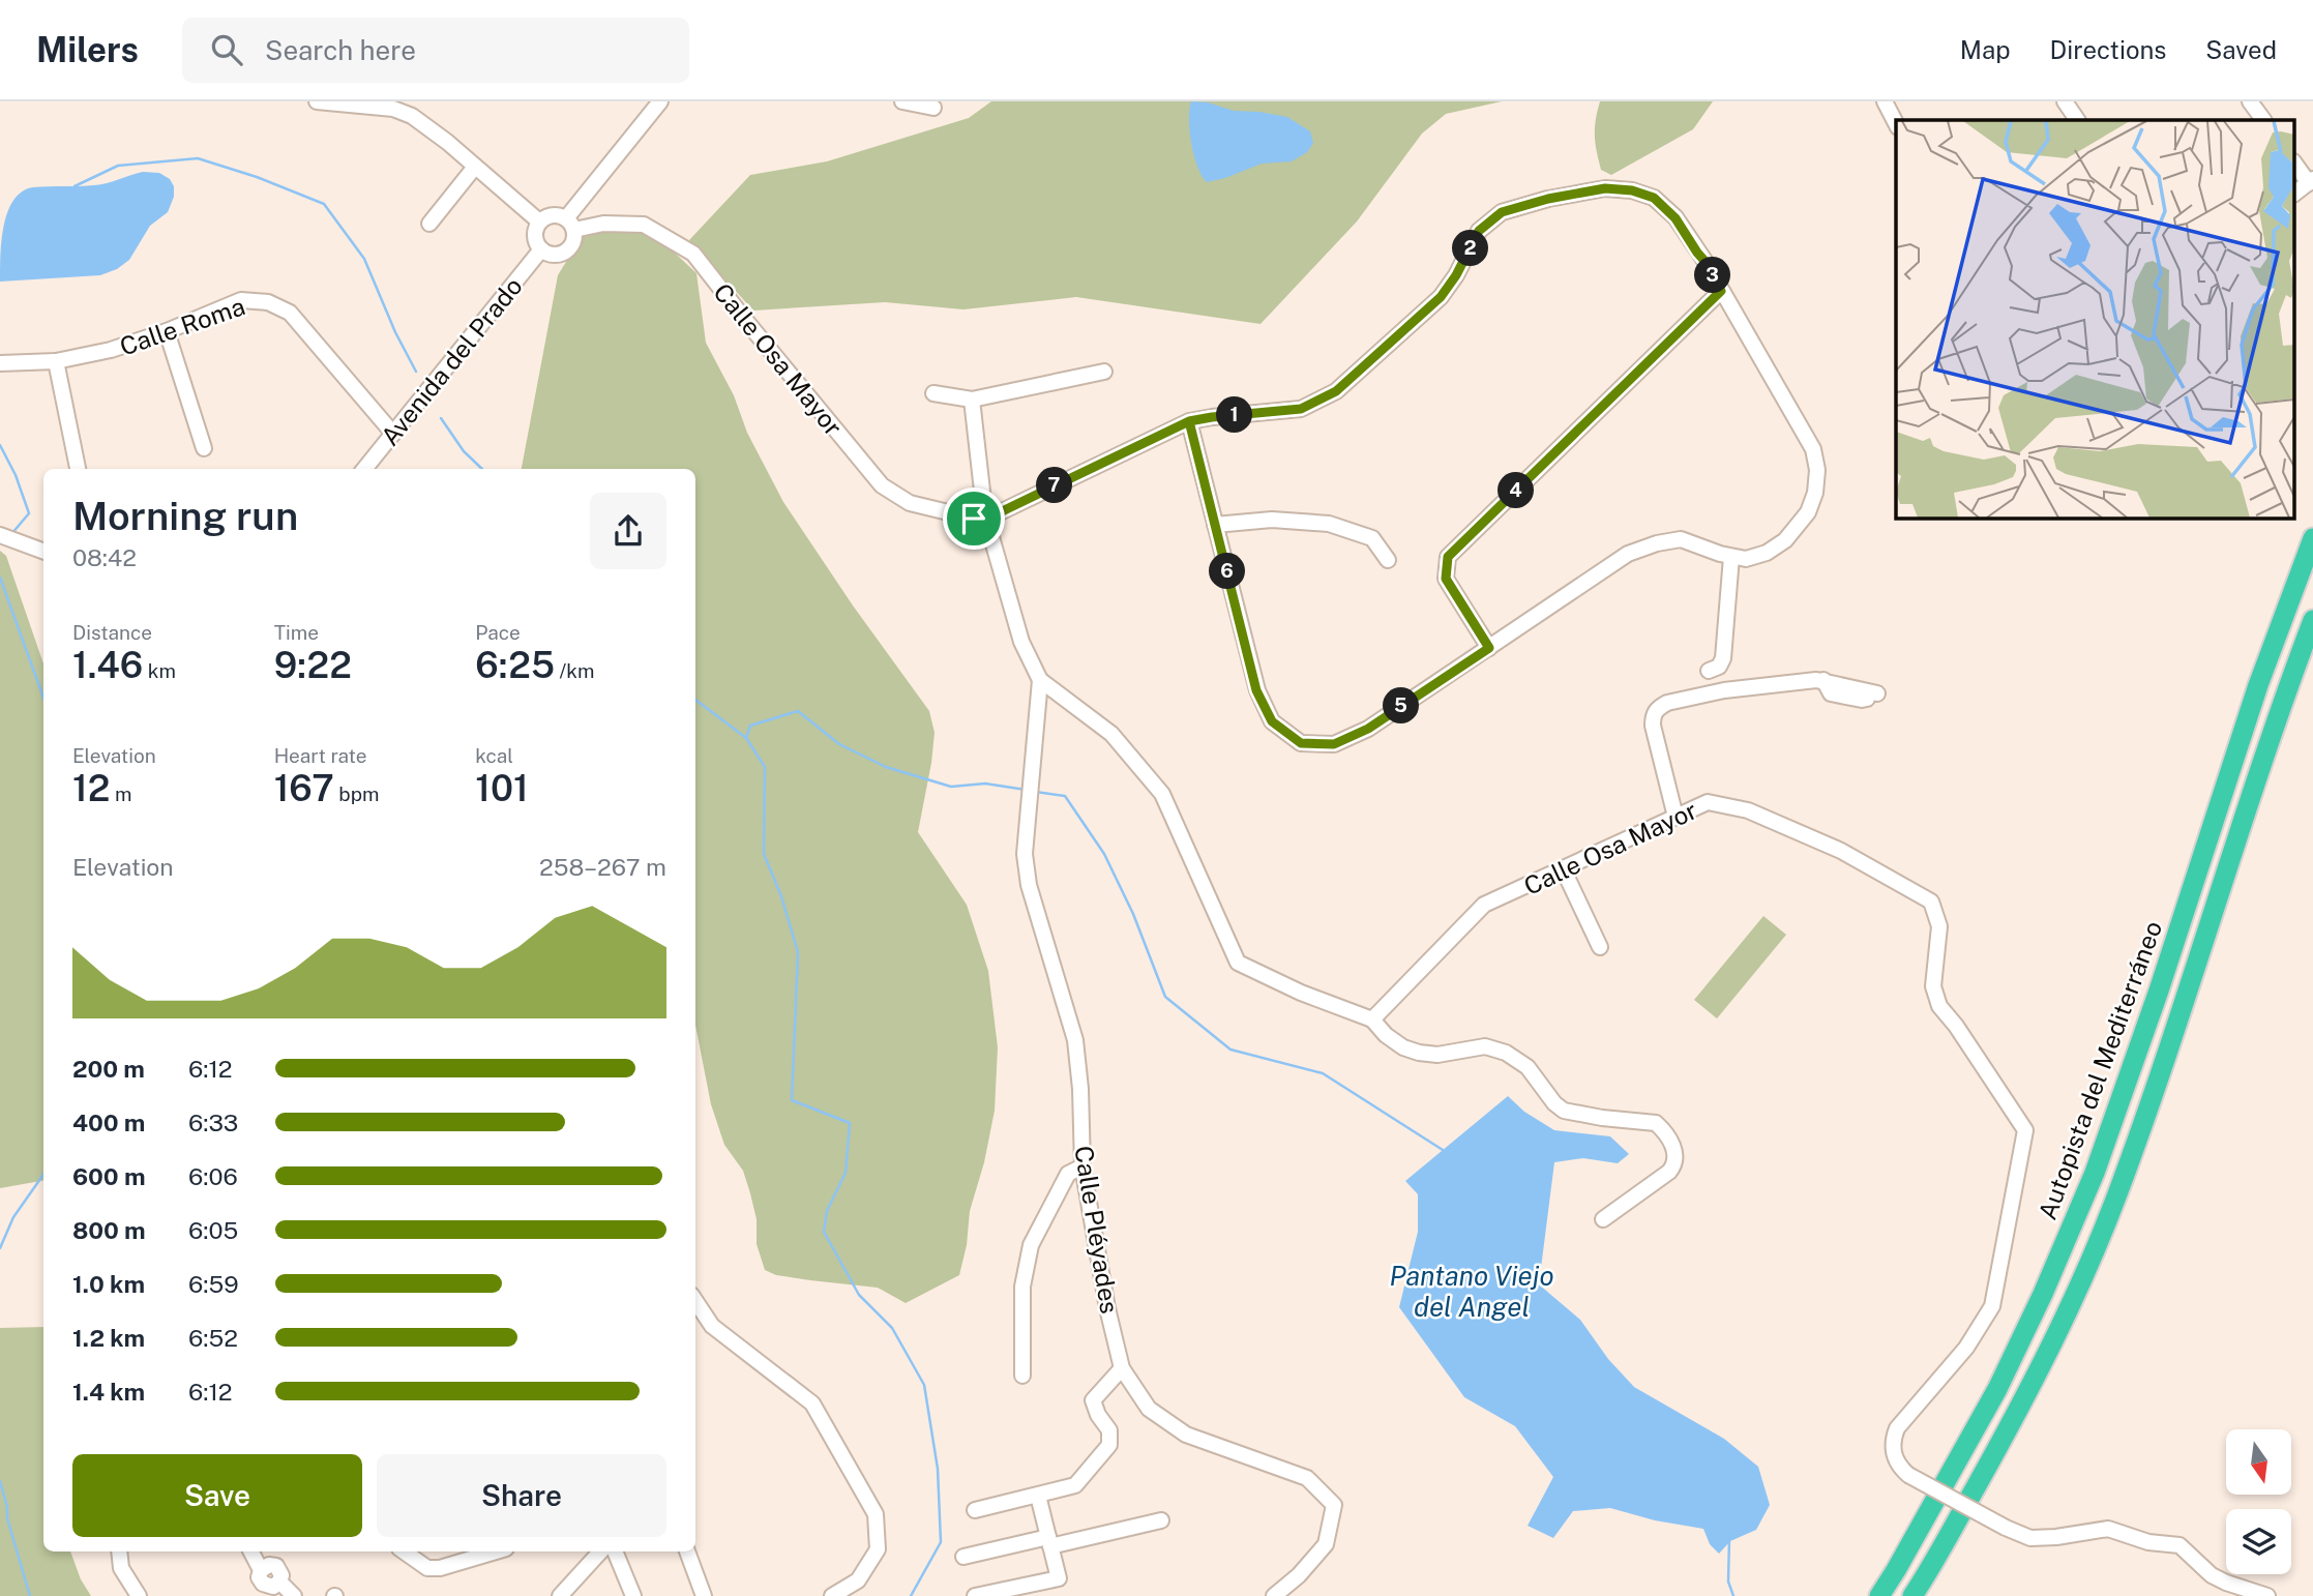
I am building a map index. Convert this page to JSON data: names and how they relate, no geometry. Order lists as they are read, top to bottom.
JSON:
{
  "streets": {
    "highway": ["Autopista del Mediterráneo"],
    "street": [
      "Calle Roma",
      "Calle Osa Mayor",
      "Avenida del Prado",
      "Calle Pléyades"
    ]
  },
  "crossings": [
    ["Calle Roma", "Avenida del Prado"],
    ["Calle Osa Mayor", "Avenida del Prado"]
  ],
  "water": ["Pantano Viejo del Angel"],
  "north": "bottom",
  "page": {
    "header": "Milers",
    "search": "Search here",
    "nav": ["Map", "Directions", "Saved"],
    "pins": [
      "2",
      "3",
      "1",
      "7",
      "4",
      "6",
      "5"
    ],
    "heading": ["Morning run", "08:42"],
    "stats": [
      ["Distance", "1.46 km"],
      ["Time", "9:22"],
      ["Pace", "6:25 /km"],
      ["Elevation", "12 m"],
      ["Heart rate", "167 bpm"],
      ["kcal", "101"]
    ],
    "chart": ["Elevation", "258–267 m"],
    "list": [
      {
        "name": "200 m",
        "note": "6:12"
      },
      {
        "name": "400 m",
        "note": "6:33"
      },
      {
        "name": "600 m",
        "note": "6:06"
      },
      {
        "name": "800 m",
        "note": "6:05"
      },
      {
        "name": "1.0 km",
        "note": "6:59"
      },
      {
        "name": "1.2 km",
        "note": "6:52"
      },
      {
        "name": "1.4 km",
        "note": "6:12"
      }
    ],
    "buttons": ["Save", "Share"]
  }
}
